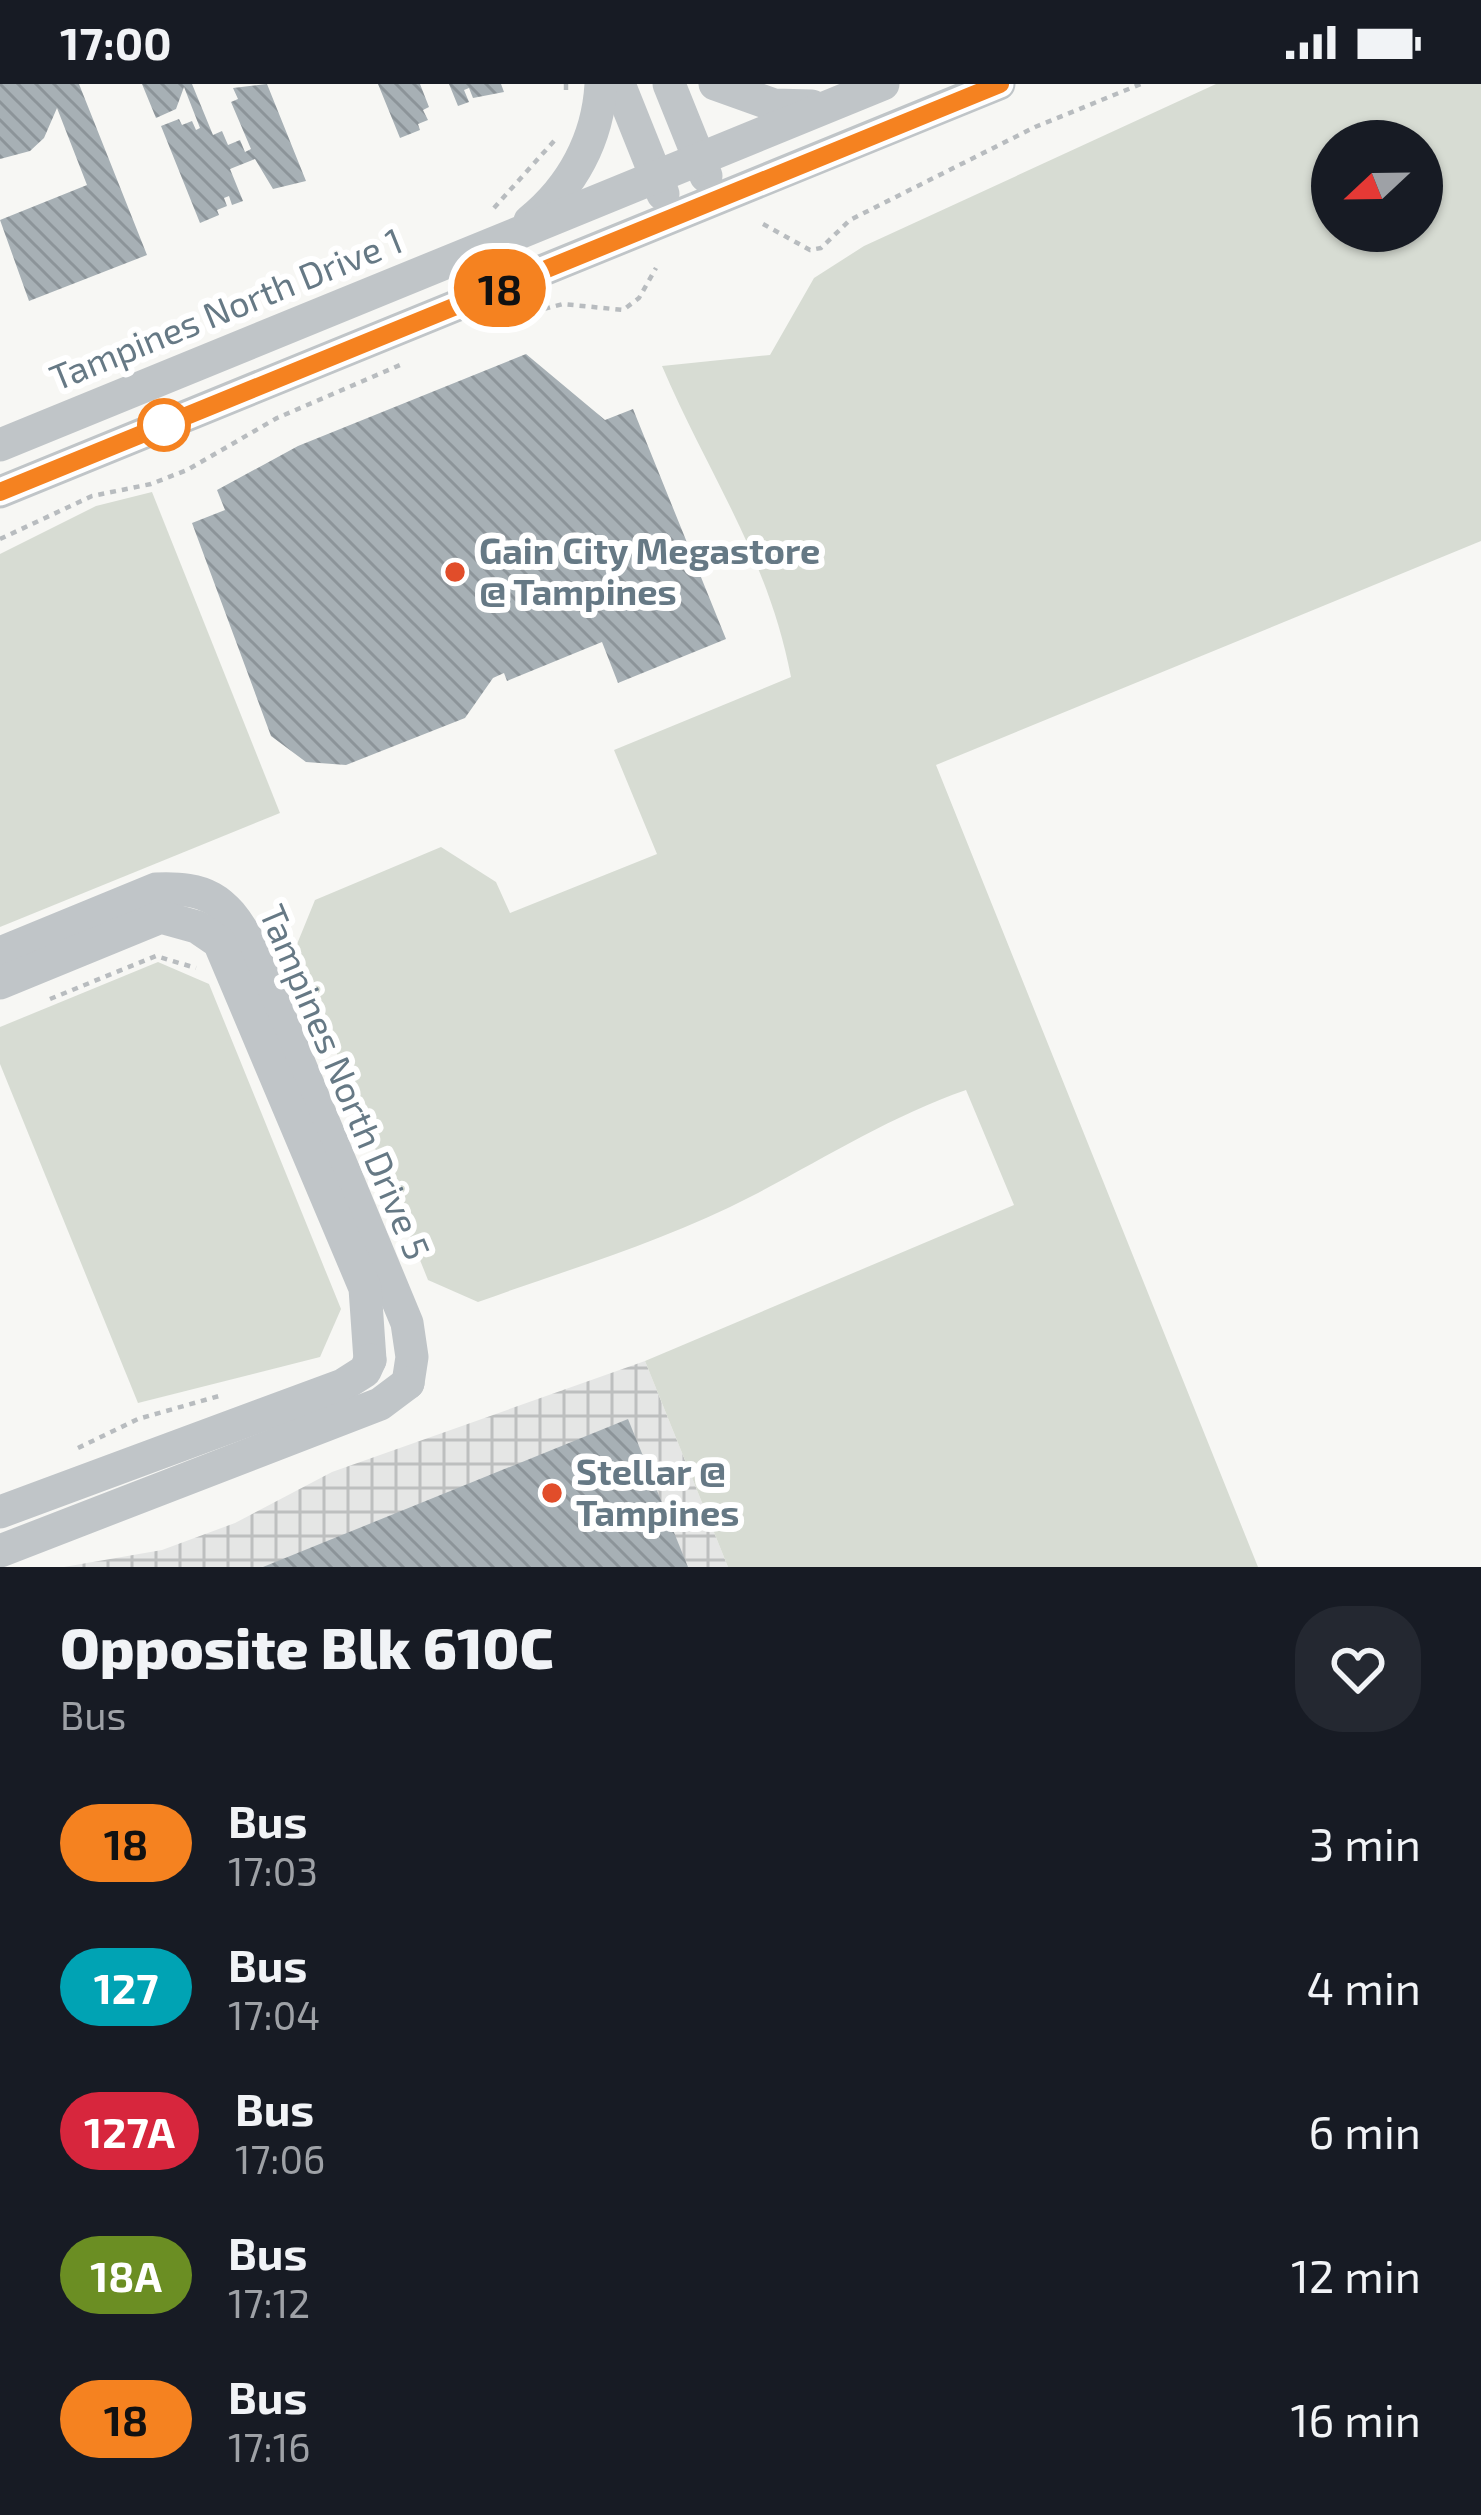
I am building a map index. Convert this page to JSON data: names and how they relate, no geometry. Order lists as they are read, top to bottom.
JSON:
{
  "streets": {
    "street": ["Tampines North Drive 1", "Tampines North Drive 5"]
  },
  "places": ["Gain City Megastore @ Tampines", "Stellar @ Tampines"],
  "lines": ["bus line 18"],
  "north": "left",
  "page": {
    "status": "17:00",
    "on_map": "18",
    "heading": ["Opposite Blk 610C", "Bus"],
    "list": [
      {
        "mark": "18",
        "name": "Bus",
        "note": "17:03",
        "value": "3 min"
      },
      {
        "mark": "127",
        "name": "Bus",
        "note": "17:04",
        "value": "4 min"
      },
      {
        "mark": "127A",
        "name": "Bus",
        "note": "17:06",
        "value": "6 min"
      },
      {
        "mark": "18A",
        "name": "Bus",
        "note": "17:12",
        "value": "12 min"
      },
      {
        "mark": "18",
        "name": "Bus",
        "note": "17:16",
        "value": "16 min"
      }
    ]
  }
}
